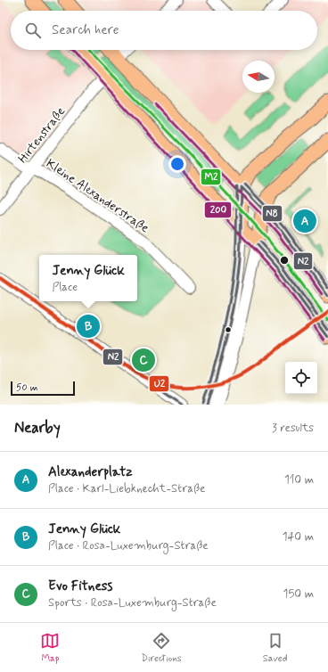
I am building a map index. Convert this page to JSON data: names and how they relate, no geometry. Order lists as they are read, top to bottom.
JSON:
{
  "streets": {
    "street": ["Hirtenstraße", "Kleine Alexanderstraße"]
  },
  "crossings": [
    ["Hirtenstraße", "Kleine Alexanderstraße"]
  ],
  "lines": [
    "transit line M2",
    "transit line 200",
    "transit line N8",
    "transit line N2",
    "transit line U2"
  ],
  "scale_bar": "50 m",
  "north": "left",
  "page": {
    "search": "Search here",
    "pins": ["A", "B", "C"],
    "popup": ["Jenny Glück", "Place"],
    "scale": "50 m",
    "heading": ["Nearby", "3 results"],
    "list": [
      {
        "mark": "A",
        "name": "Alexanderplatz",
        "note": "Place · Karl-Liebknecht-Straße",
        "value": "110 m"
      },
      {
        "mark": "B",
        "name": "Jenny Glück",
        "note": "Place · Rosa-Luxemburg-Straße",
        "value": "140 m"
      },
      {
        "mark": "C",
        "name": "Evo Fitness",
        "note": "Sports · Rosa-Luxemburg-Straße",
        "value": "150 m"
      }
    ],
    "nav": ["Map", "Directions", "Saved"]
  }
}
